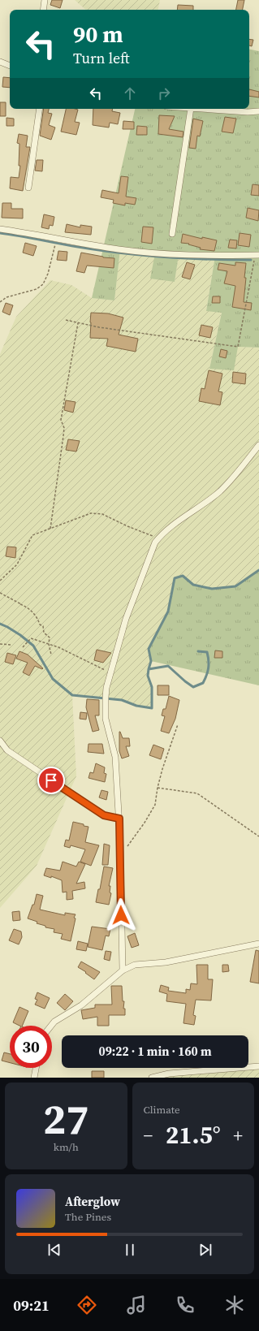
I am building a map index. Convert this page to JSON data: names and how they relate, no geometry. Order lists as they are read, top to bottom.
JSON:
{
  "page": {
    "turn": ["90 m", "Turn left"],
    "limit": "30",
    "trip": "09:22 · 1 min · 160 m",
    "tile": [
      ["27", "km/h"],
      "Climate"
    ],
    "heat": ["−", "21.5°", "+"],
    "song": ["Afterglow", "The Pines"],
    "tabs": "09:21"
  }
}
